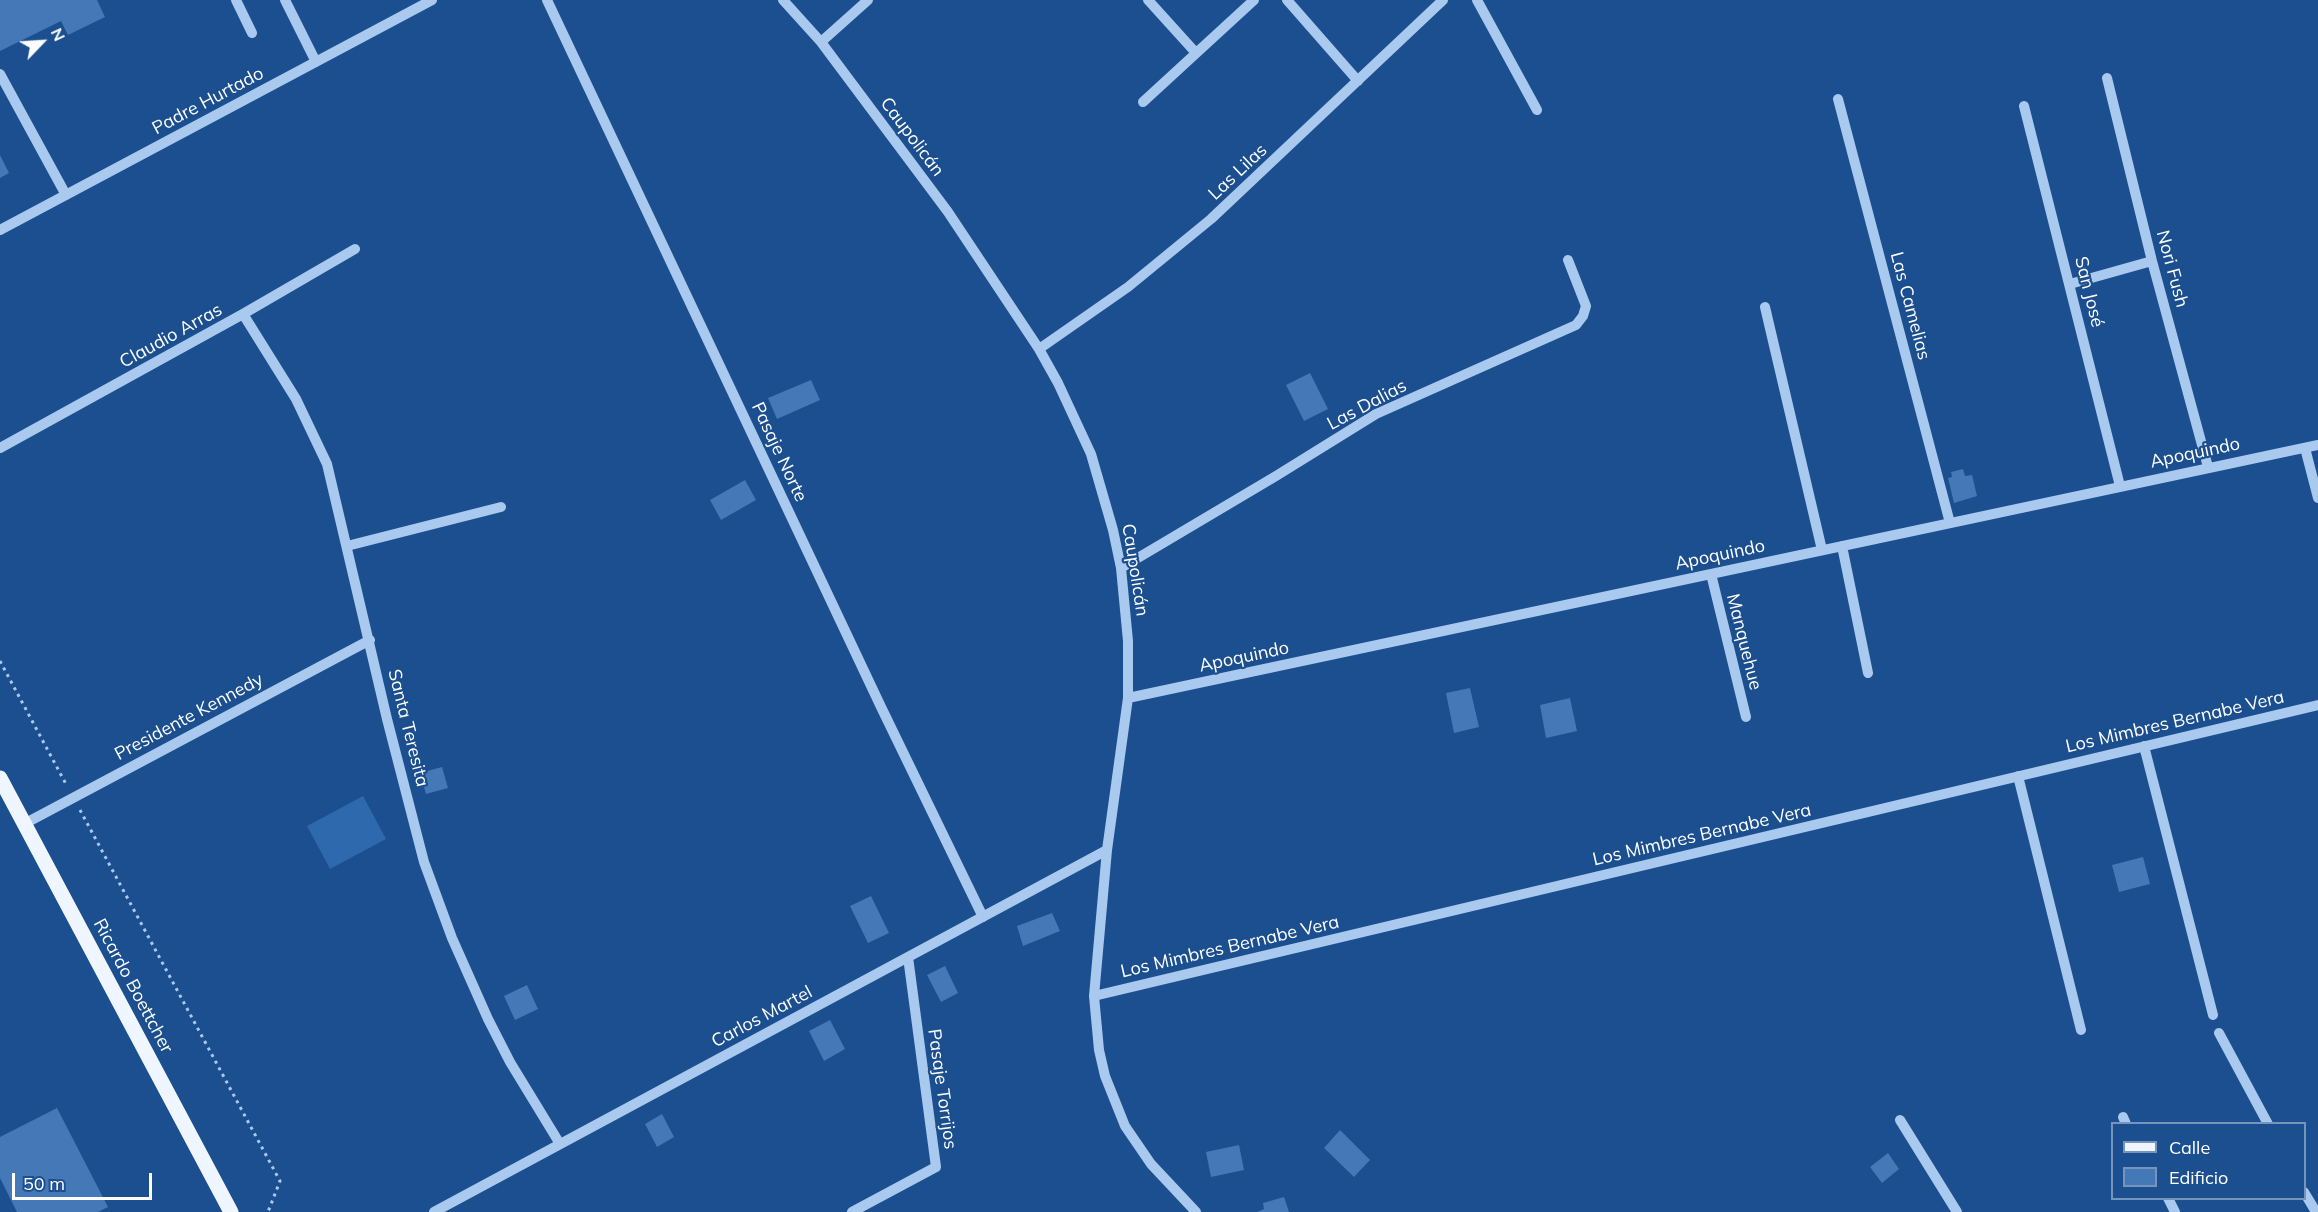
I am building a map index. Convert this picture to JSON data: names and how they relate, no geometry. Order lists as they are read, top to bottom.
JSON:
{
  "streets": {
    "main road": ["Ricardo Boettcher"],
    "street": [
      "Padre Hurtado",
      "Caupolicán",
      "Las Lilas",
      "Nori Fush",
      "San José",
      "Las Camelias",
      "Claudio Arras",
      "Las Dalias",
      "Pasaje Norte",
      "Apoquindo",
      "Manquehue",
      "Presidente Kennedy",
      "Los Mimbres Bernabe Vera",
      "Santa Teresita",
      "Carlos Martel",
      "Pasaje Torrijos"
    ]
  },
  "crossings": [
    ["Caupolicán", "Las Lilas"],
    ["Caupolicán", "Las Dalias"],
    ["Caupolicán", "Apoquindo"],
    ["Caupolicán", "Los Mimbres Bernabe Vera"],
    ["Caupolicán", "Carlos Martel"],
    ["Nori Fush", "Apoquindo"],
    ["San José", "Apoquindo"],
    ["Las Camelias", "Apoquindo"],
    ["Claudio Arras", "Santa Teresita"],
    ["Pasaje Norte", "Carlos Martel"],
    ["Apoquindo", "Manquehue"],
    ["Presidente Kennedy", "Santa Teresita"],
    ["Presidente Kennedy", "Ricardo Boettcher"],
    ["Santa Teresita", "Carlos Martel"],
    ["Carlos Martel", "Pasaje Torrijos"]
  ],
  "legend": ["Calle", "Edificio"],
  "scale_bar": "50 m",
  "north": "top right"
}
